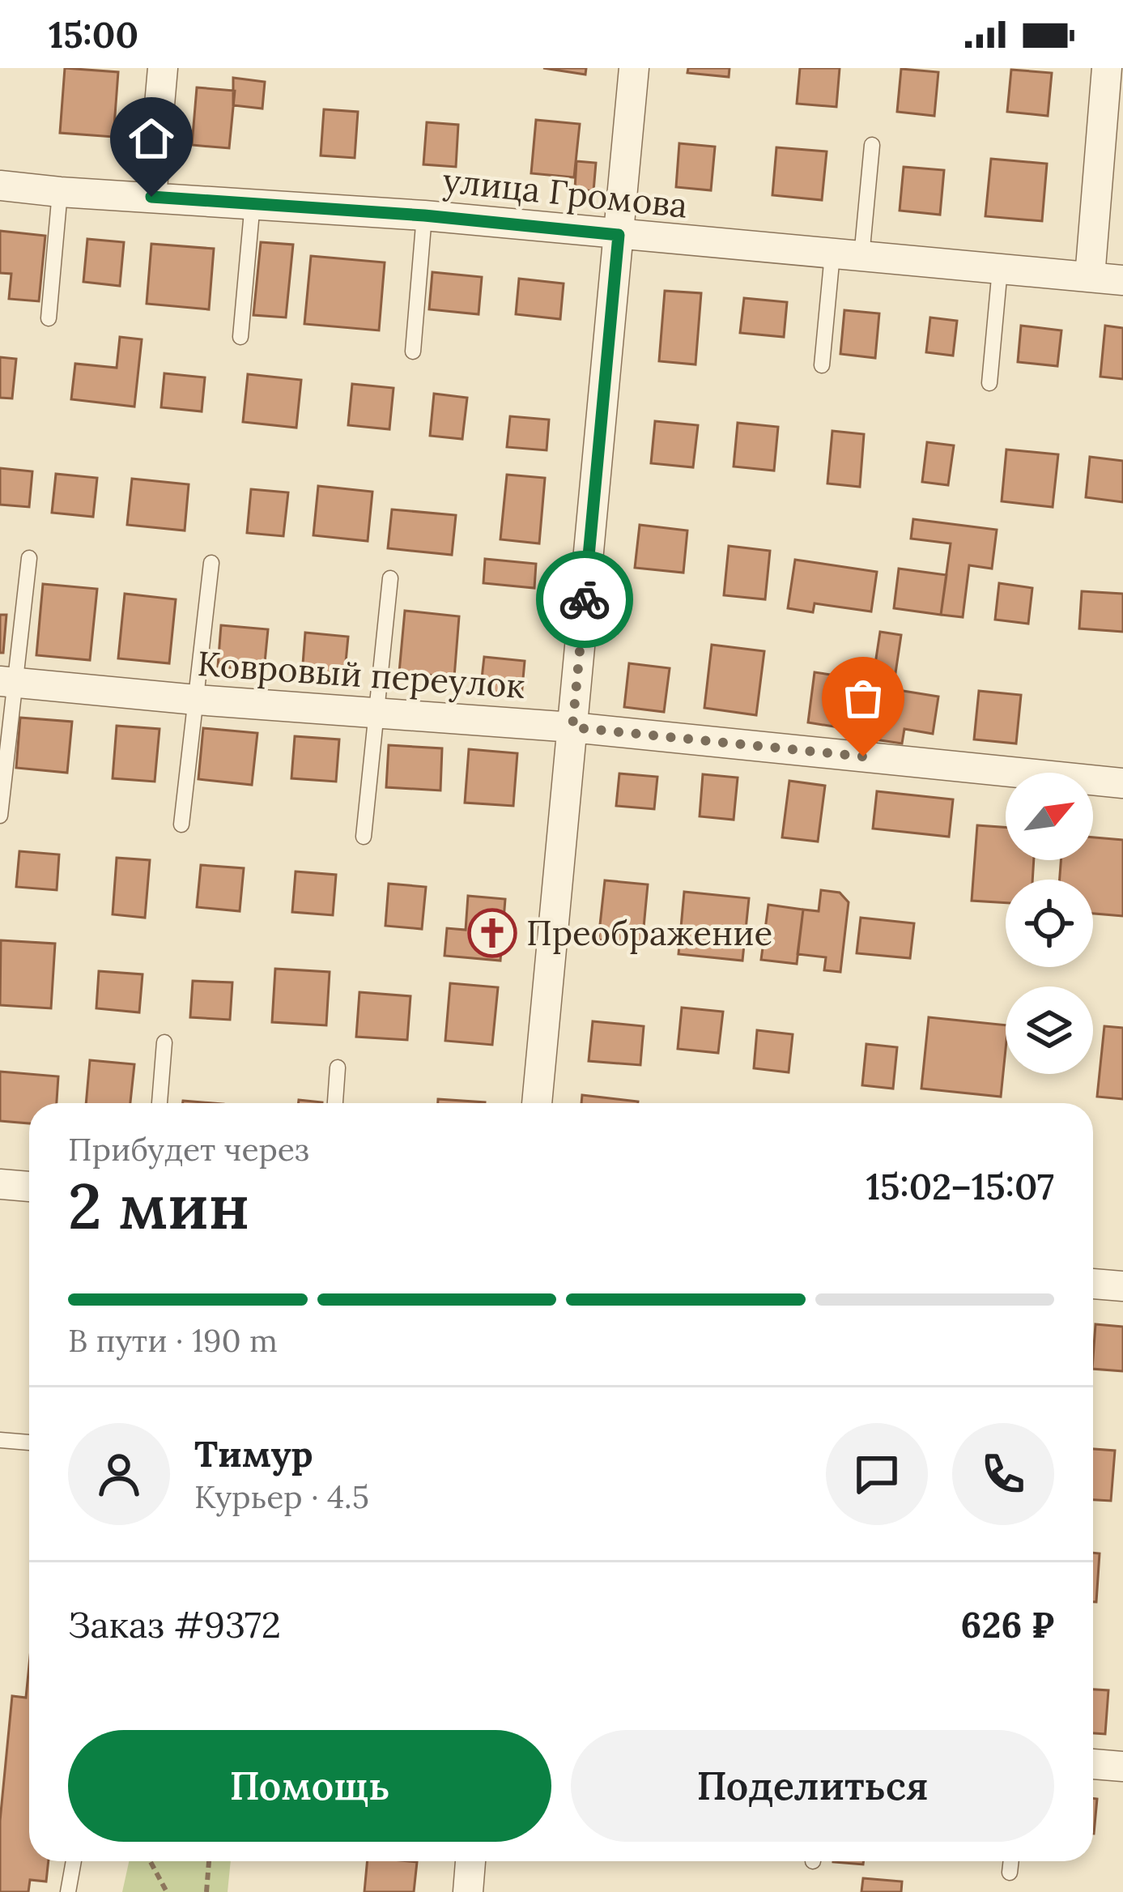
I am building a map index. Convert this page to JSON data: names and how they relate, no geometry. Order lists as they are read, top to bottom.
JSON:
{
  "streets": {
    "street": ["улица Громова", "Ковровый переулок"]
  },
  "places": {
    "church": ["Преображение"]
  },
  "north": "top right",
  "page": {
    "status": "15:00",
    "heading": ["2 мин", "Прибудет через", "15:02–15:07"],
    "panel": [
      "Тимур",
      "Курьер · 4.5",
      "Заказ #9372",
      "626 ₽"
    ],
    "bar": "В пути · 190 m",
    "buttons": ["Помощь", "Поделиться"]
  }
}
